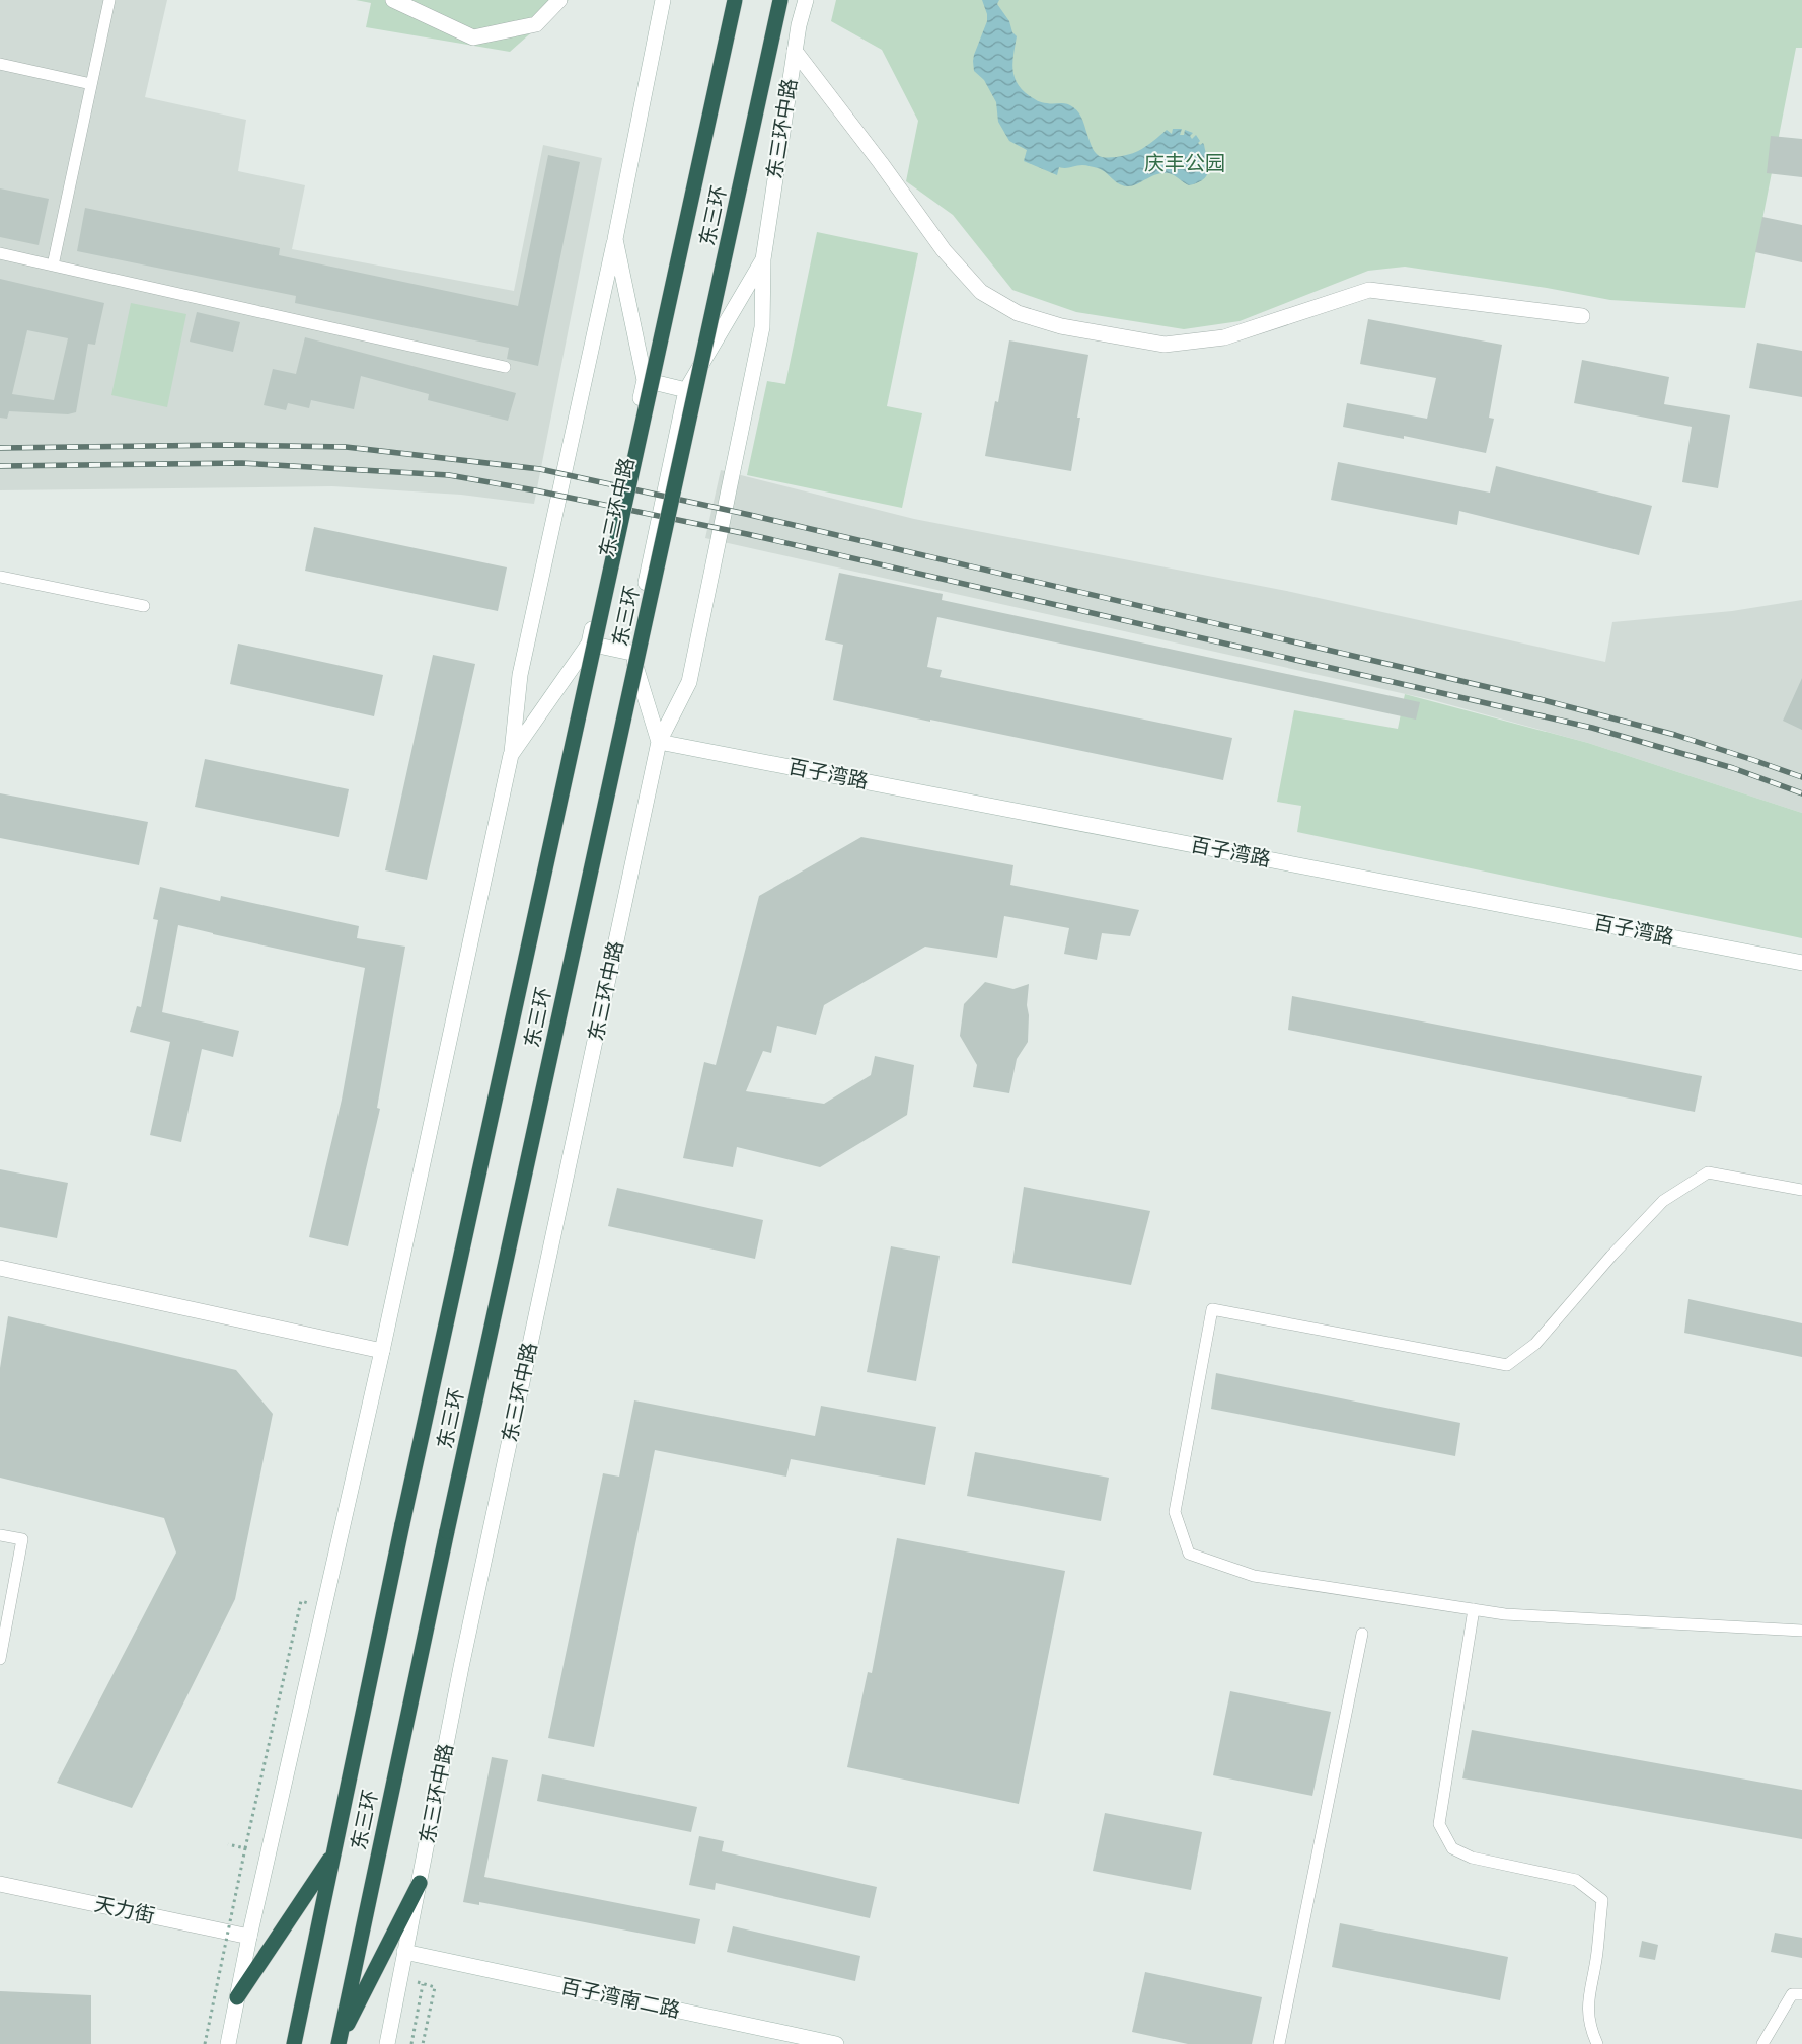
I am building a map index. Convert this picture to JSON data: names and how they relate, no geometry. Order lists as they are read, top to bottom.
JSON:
{
  "streets": {
    "highway": ["东三环"],
    "street": [
      "东三环中路",
      "百子湾路",
      "天力街",
      "百子湾南二路"
    ]
  },
  "crossings": [
    ["东三环中路", "百子湾路"],
    ["东三环中路", "天力街"],
    ["东三环中路", "百子湾南二路"]
  ],
  "parks": ["庆丰公园"]
}
